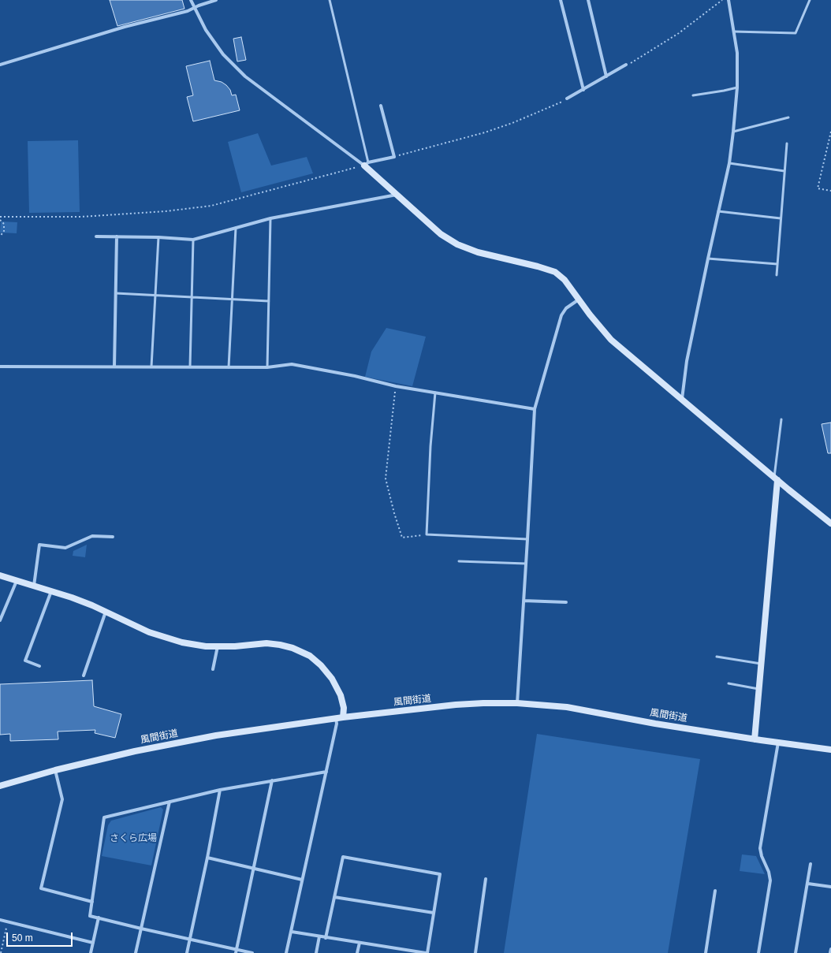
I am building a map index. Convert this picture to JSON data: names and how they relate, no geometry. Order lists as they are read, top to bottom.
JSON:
{
  "streets": {
    "street": ["風間街道"]
  },
  "parks": ["さくら広場"],
  "scale_bar": "50 m"
}
